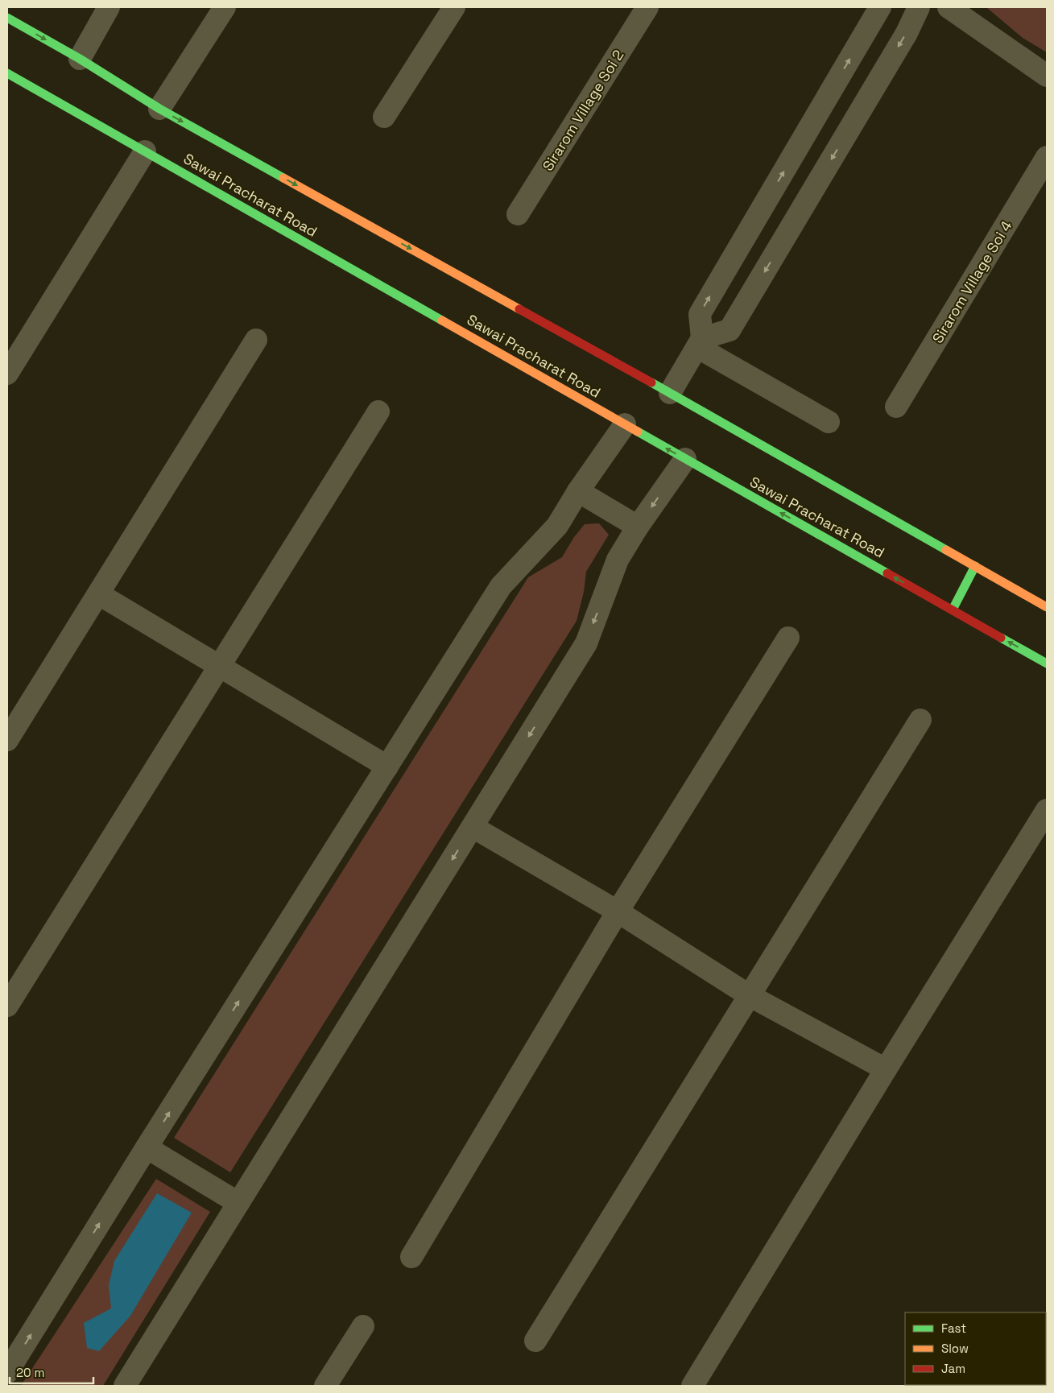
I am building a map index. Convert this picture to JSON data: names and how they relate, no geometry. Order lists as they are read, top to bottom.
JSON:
{
  "streets": {
    "main road": ["Sawai Pracharat Road"],
    "street": ["Sirarom Village Soi 2", "Sirarom Village Soi 4"]
  },
  "legend": ["Fast", "Slow", "Jam"],
  "scale_bar": "20 m"
}
